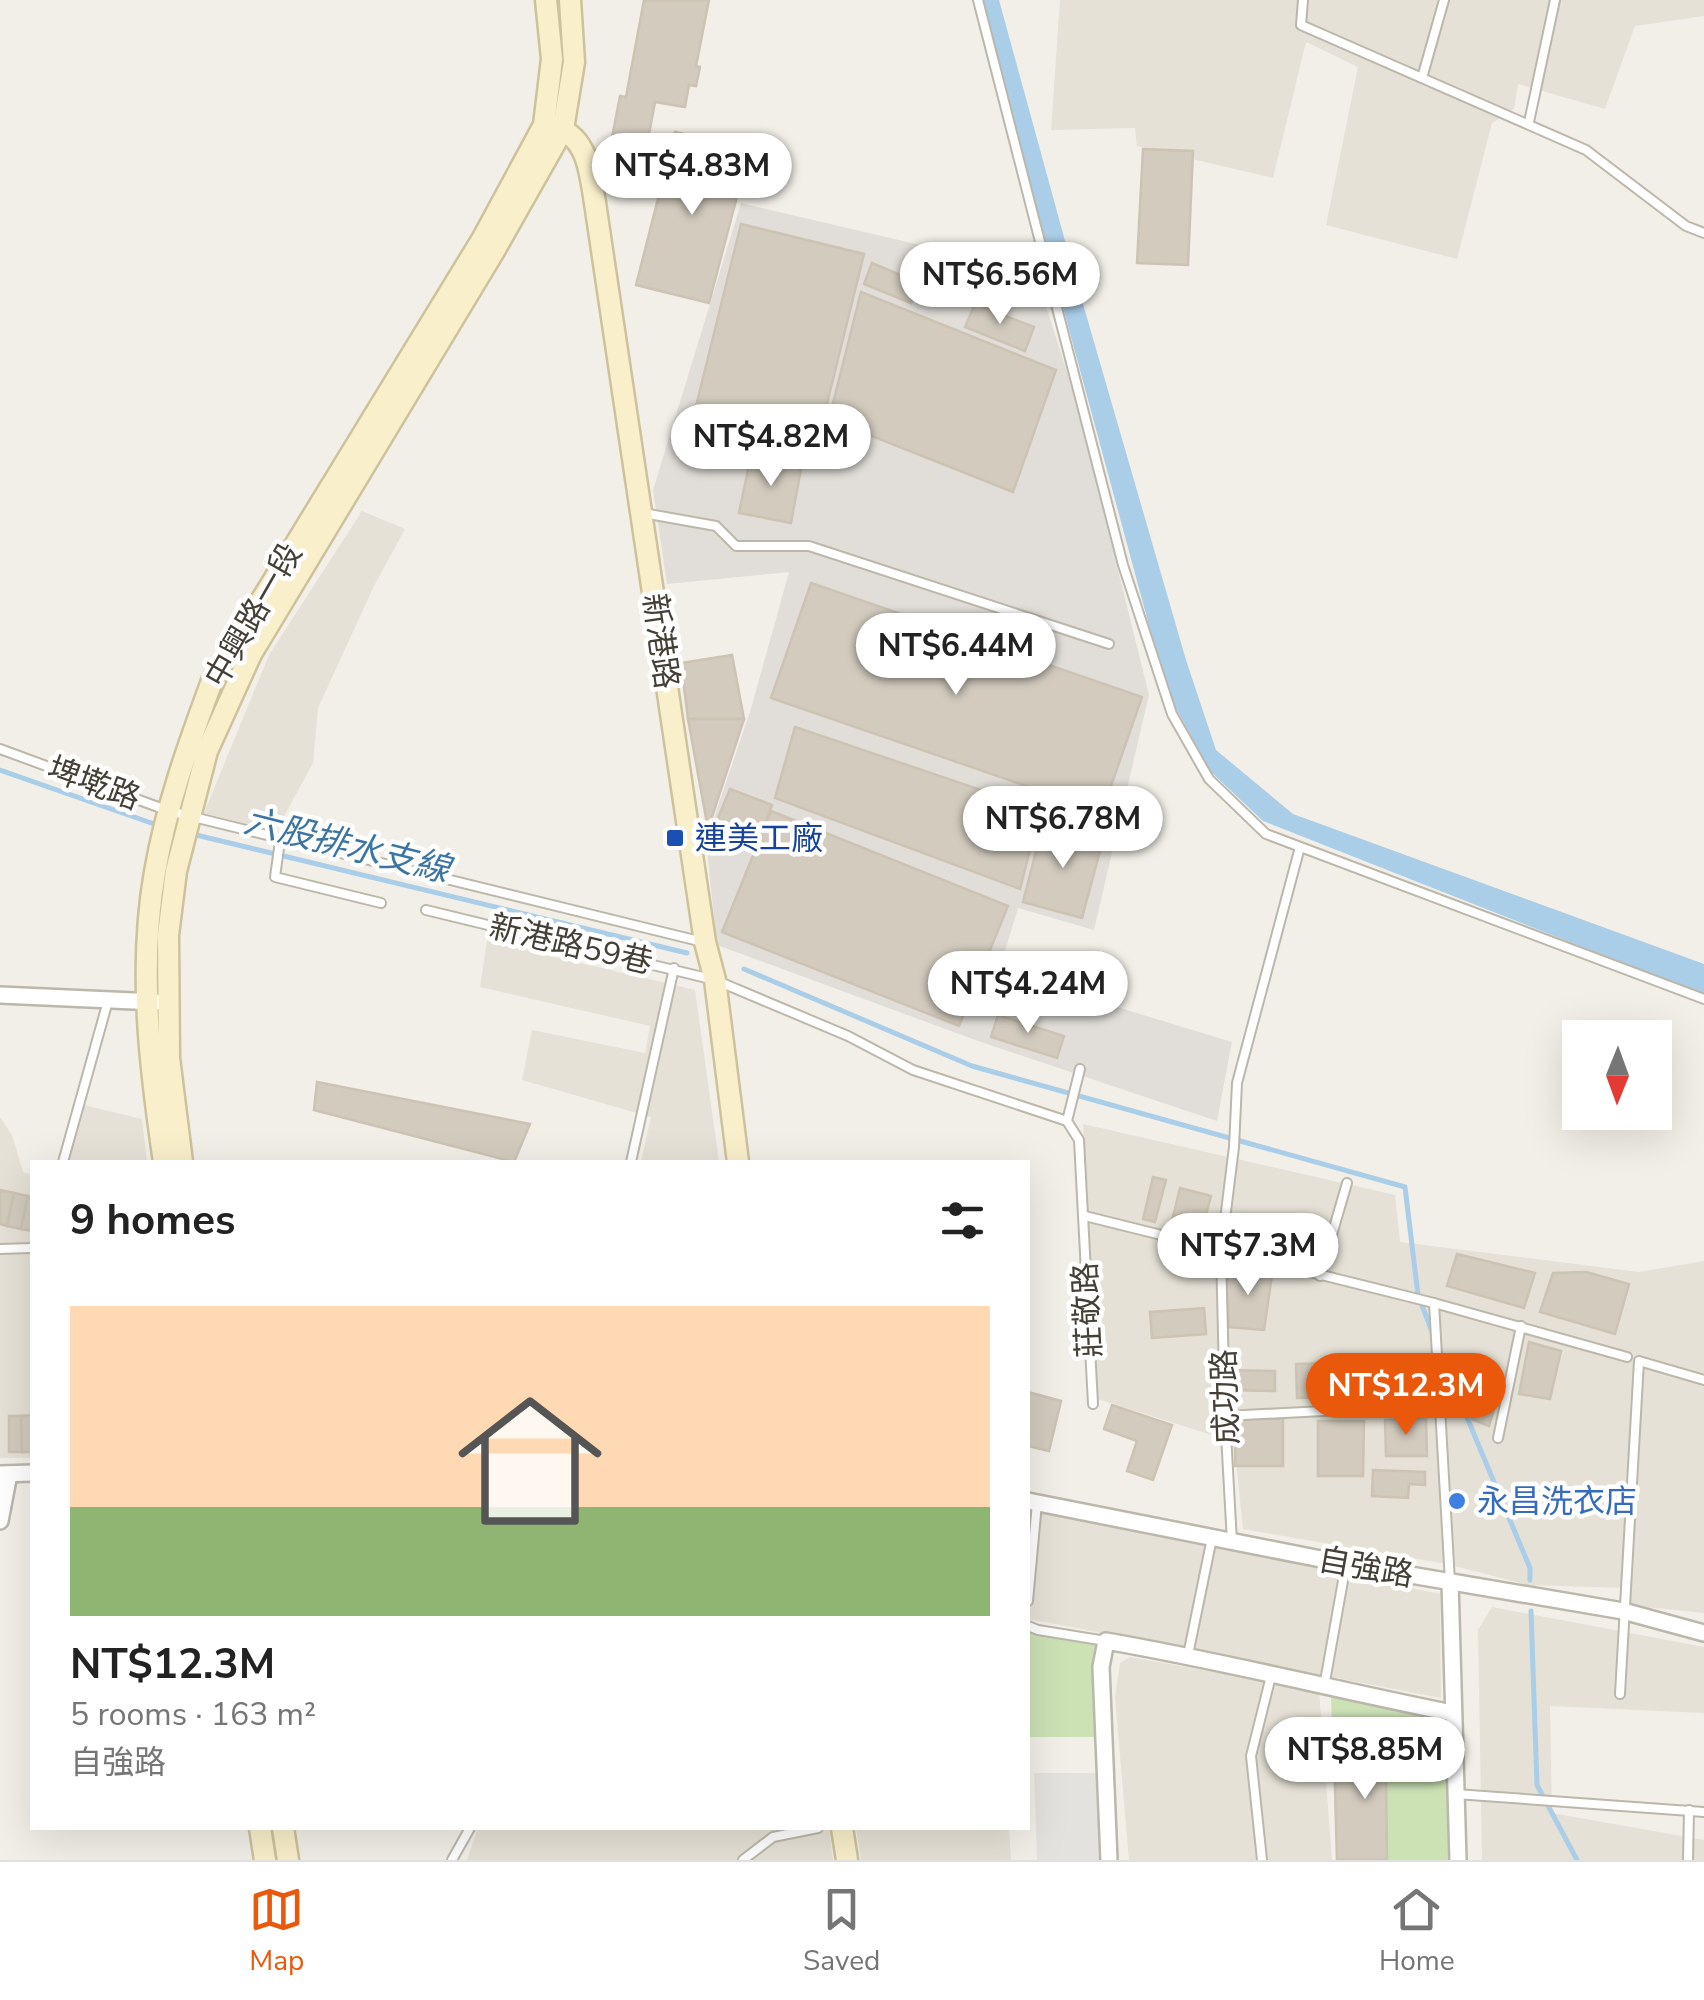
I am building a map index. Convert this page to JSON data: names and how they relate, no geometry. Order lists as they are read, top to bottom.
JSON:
{
  "streets": {
    "main road": ["中興路一段", "新港路"],
    "street": ["自強路"],
    "lane": [
      "埤墘路",
      "新港路59巷",
      "莊敬路",
      "成功路"
    ]
  },
  "crossings": [
    ["中興路一段", "新港路"],
    ["中興路一段", "埤墘路"],
    ["新港路", "埤墘路"],
    ["新港路", "新港路59巷"],
    ["新港路59巷", "莊敬路"],
    ["成功路", "自強路"]
  ],
  "water": ["六股排水支線"],
  "places": {
    "transit": ["連美工廠"],
    "other": ["永昌洗衣店"]
  },
  "north": "bottom",
  "page": {
    "price": [
      "NT$4.83M",
      "NT$6.56M",
      "NT$4.82M",
      "NT$6.44M",
      "NT$6.78M",
      "NT$4.24M",
      "NT$7.3M",
      "NT$12.3M",
      "NT$8.85M"
    ],
    "heading": "9 homes",
    "list": [
      {
        "name": "NT$12.3M",
        "note": "5 rooms · 163 m² · 自強路"
      }
    ],
    "tabs": ["Map", "Saved", "Home"]
  }
}
